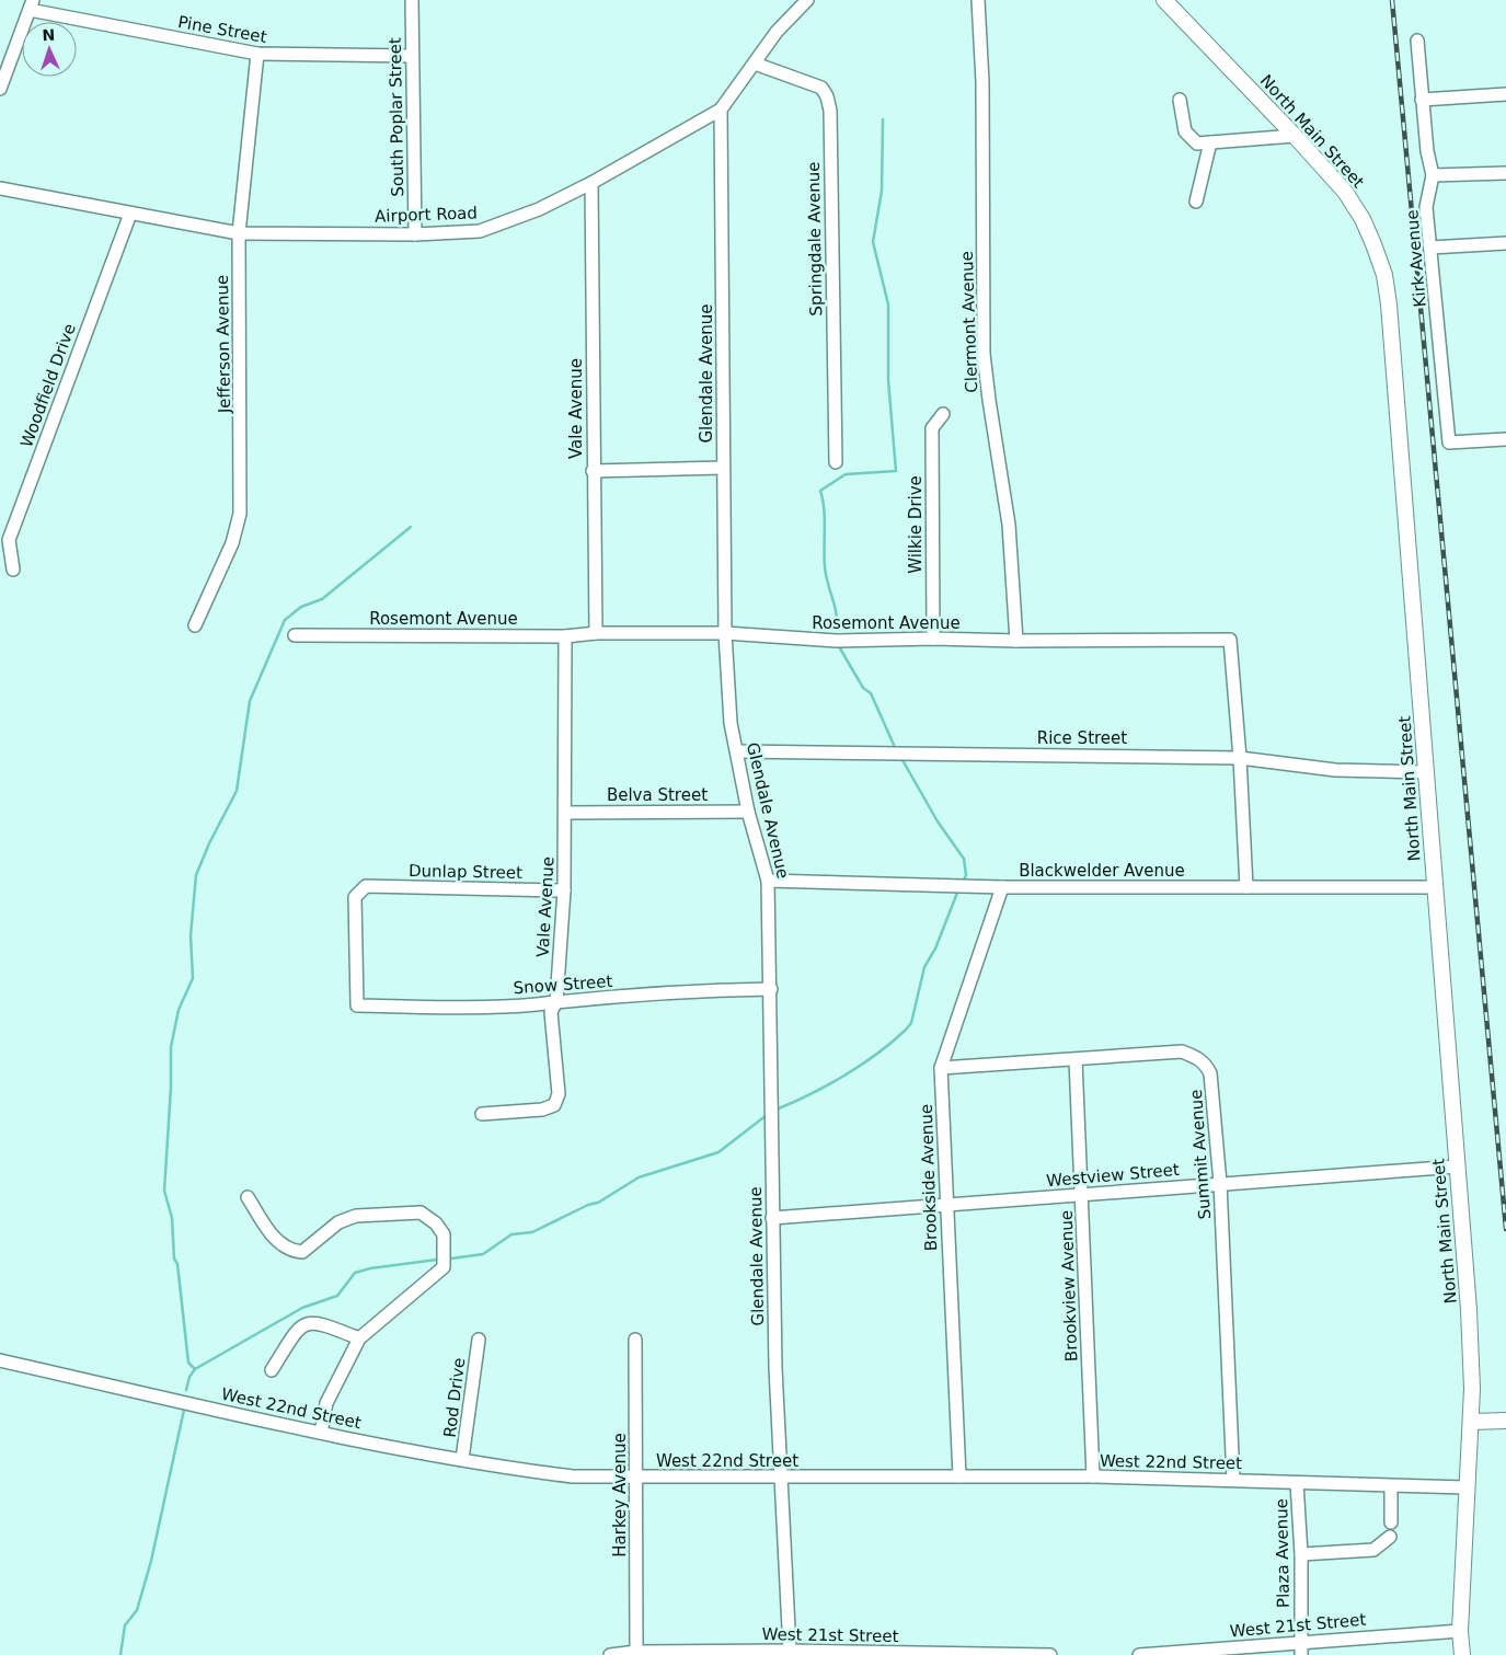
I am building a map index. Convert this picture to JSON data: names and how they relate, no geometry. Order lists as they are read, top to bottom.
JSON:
{
  "streets": {
    "main road": ["North Main Street"],
    "street": [
      "Pine Street",
      "South Poplar Street",
      "Airport Road",
      "Springdale Avenue",
      "Kirk Avenue",
      "Clermont Avenue",
      "Jefferson Avenue",
      "Glendale Avenue",
      "Woodfield Drive",
      "Vale Avenue",
      "Wilkie Drive",
      "Rosemont Avenue",
      "Rice Street",
      "Belva Street",
      "Blackwelder Avenue",
      "Dunlap Street",
      "Snow Street",
      "Summit Avenue",
      "Westview Street",
      "Brookside Avenue",
      "Brookview Avenue",
      "Rod Drive",
      "West 22nd Street",
      "Harkey Avenue",
      "Plaza Avenue",
      "West 21st Street"
    ]
  },
  "crossings": [
    ["Pine Street", "South Poplar Street"],
    ["Pine Street", "Jefferson Avenue"],
    ["South Poplar Street", "Airport Road"],
    ["North Main Street", "Rice Street"],
    ["North Main Street", "Blackwelder Avenue"],
    ["North Main Street", "Westview Street"],
    ["North Main Street", "West 22nd Street"],
    ["North Main Street", "West 21st Street"],
    ["Airport Road", "Springdale Avenue"],
    ["Airport Road", "Jefferson Avenue"],
    ["Airport Road", "Glendale Avenue"],
    ["Airport Road", "Woodfield Drive"],
    ["Airport Road", "Vale Avenue"],
    ["Clermont Avenue", "Rosemont Avenue"],
    ["Glendale Avenue", "Rosemont Avenue"],
    ["Glendale Avenue", "Rice Street"],
    ["Glendale Avenue", "Belva Street"],
    ["Glendale Avenue", "Blackwelder Avenue"],
    ["Glendale Avenue", "Snow Street"],
    ["Glendale Avenue", "Westview Street"],
    ["Glendale Avenue", "West 22nd Street"],
    ["Glendale Avenue", "West 21st Street"],
    ["Vale Avenue", "Rosemont Avenue"],
    ["Vale Avenue", "Belva Street"],
    ["Vale Avenue", "Dunlap Street"],
    ["Vale Avenue", "Snow Street"],
    ["Wilkie Drive", "Rosemont Avenue"],
    ["Rosemont Avenue", "Rice Street"],
    ["Rosemont Avenue", "Blackwelder Avenue"],
    ["Blackwelder Avenue", "Brookside Avenue"],
    ["Dunlap Street", "Snow Street"],
    ["Summit Avenue", "Westview Street"],
    ["Summit Avenue", "Brookside Avenue"],
    ["Summit Avenue", "Brookview Avenue"],
    ["Summit Avenue", "West 22nd Street"],
    ["Westview Street", "Brookside Avenue"],
    ["Westview Street", "Brookview Avenue"],
    ["Brookside Avenue", "West 22nd Street"],
    ["Brookview Avenue", "West 22nd Street"],
    ["Rod Drive", "West 22nd Street"],
    ["West 22nd Street", "Harkey Avenue"],
    ["West 22nd Street", "Plaza Avenue"],
    ["Harkey Avenue", "West 21st Street"],
    ["Plaza Avenue", "West 21st Street"]
  ],
  "north": "top"
}
